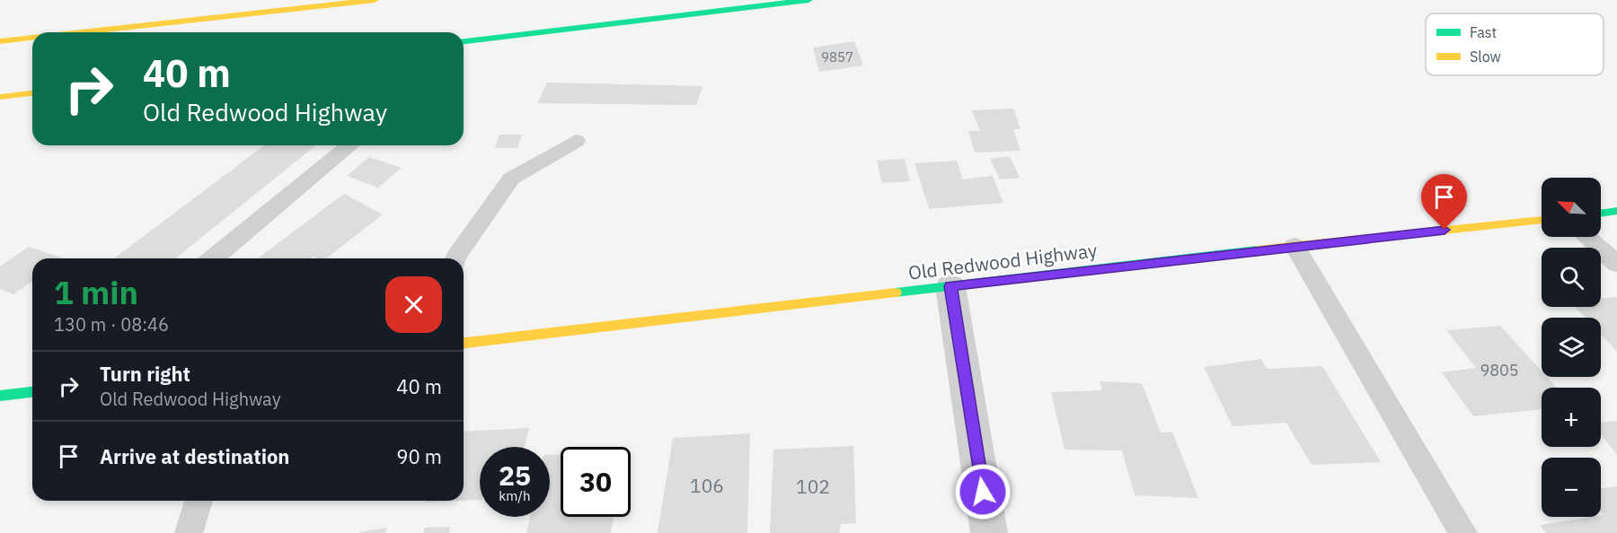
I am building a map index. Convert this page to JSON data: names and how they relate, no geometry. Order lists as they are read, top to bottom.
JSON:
{
  "streets": {
    "main road": ["Old Redwood Highway"]
  },
  "house_numbers": [
    "9857",
    "9805",
    "106",
    "102"
  ],
  "legend": ["Fast", "Slow"],
  "north": "top left",
  "page": {
    "turn": ["40 m", "Old Redwood Highway"],
    "map_buttons": ["+", "−"],
    "heading": ["1 min", "130 m · 08:46"],
    "list": [
      {
        "name": "Turn right",
        "note": "Old Redwood Highway",
        "value": "40 m"
      },
      {
        "name": "Arrive at destination",
        "value": "90 m"
      }
    ],
    "speed": "25 km/h",
    "limit": "30"
  }
}
